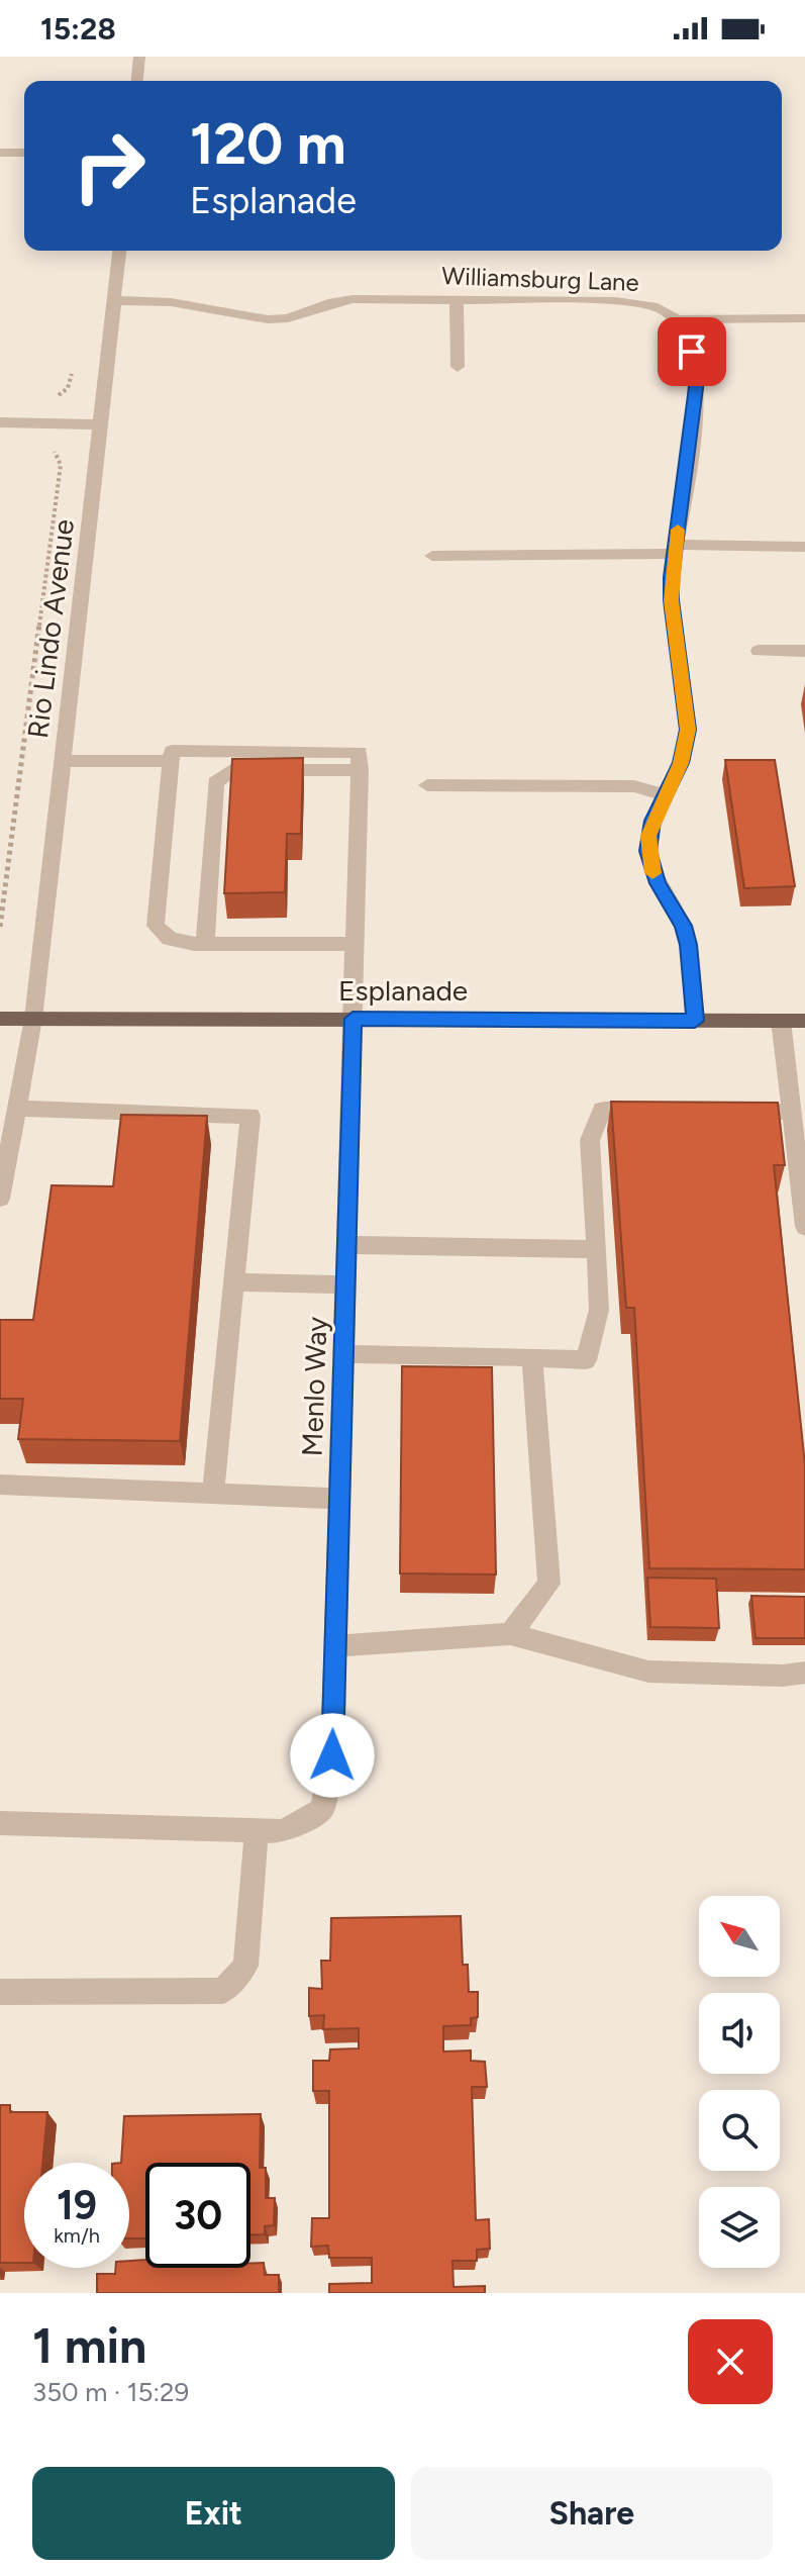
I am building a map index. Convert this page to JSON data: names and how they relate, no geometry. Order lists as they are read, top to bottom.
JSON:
{
  "streets": {
    "main road": ["Esplanade"],
    "street": ["Williamsburg Lane", "Rio Lindo Avenue", "Menlo Way"]
  },
  "crossings": [
    ["Williamsburg Lane", "Rio Lindo Avenue"],
    ["Rio Lindo Avenue", "Esplanade"],
    ["Esplanade", "Menlo Way"]
  ],
  "north": "top left",
  "page": {
    "status": "15:28",
    "turn": ["120 m", "Esplanade"],
    "speed": "19 km/h",
    "limit": "30",
    "heading": ["1 min", "350 m · 15:29"],
    "buttons": ["Exit", "Share"]
  }
}
